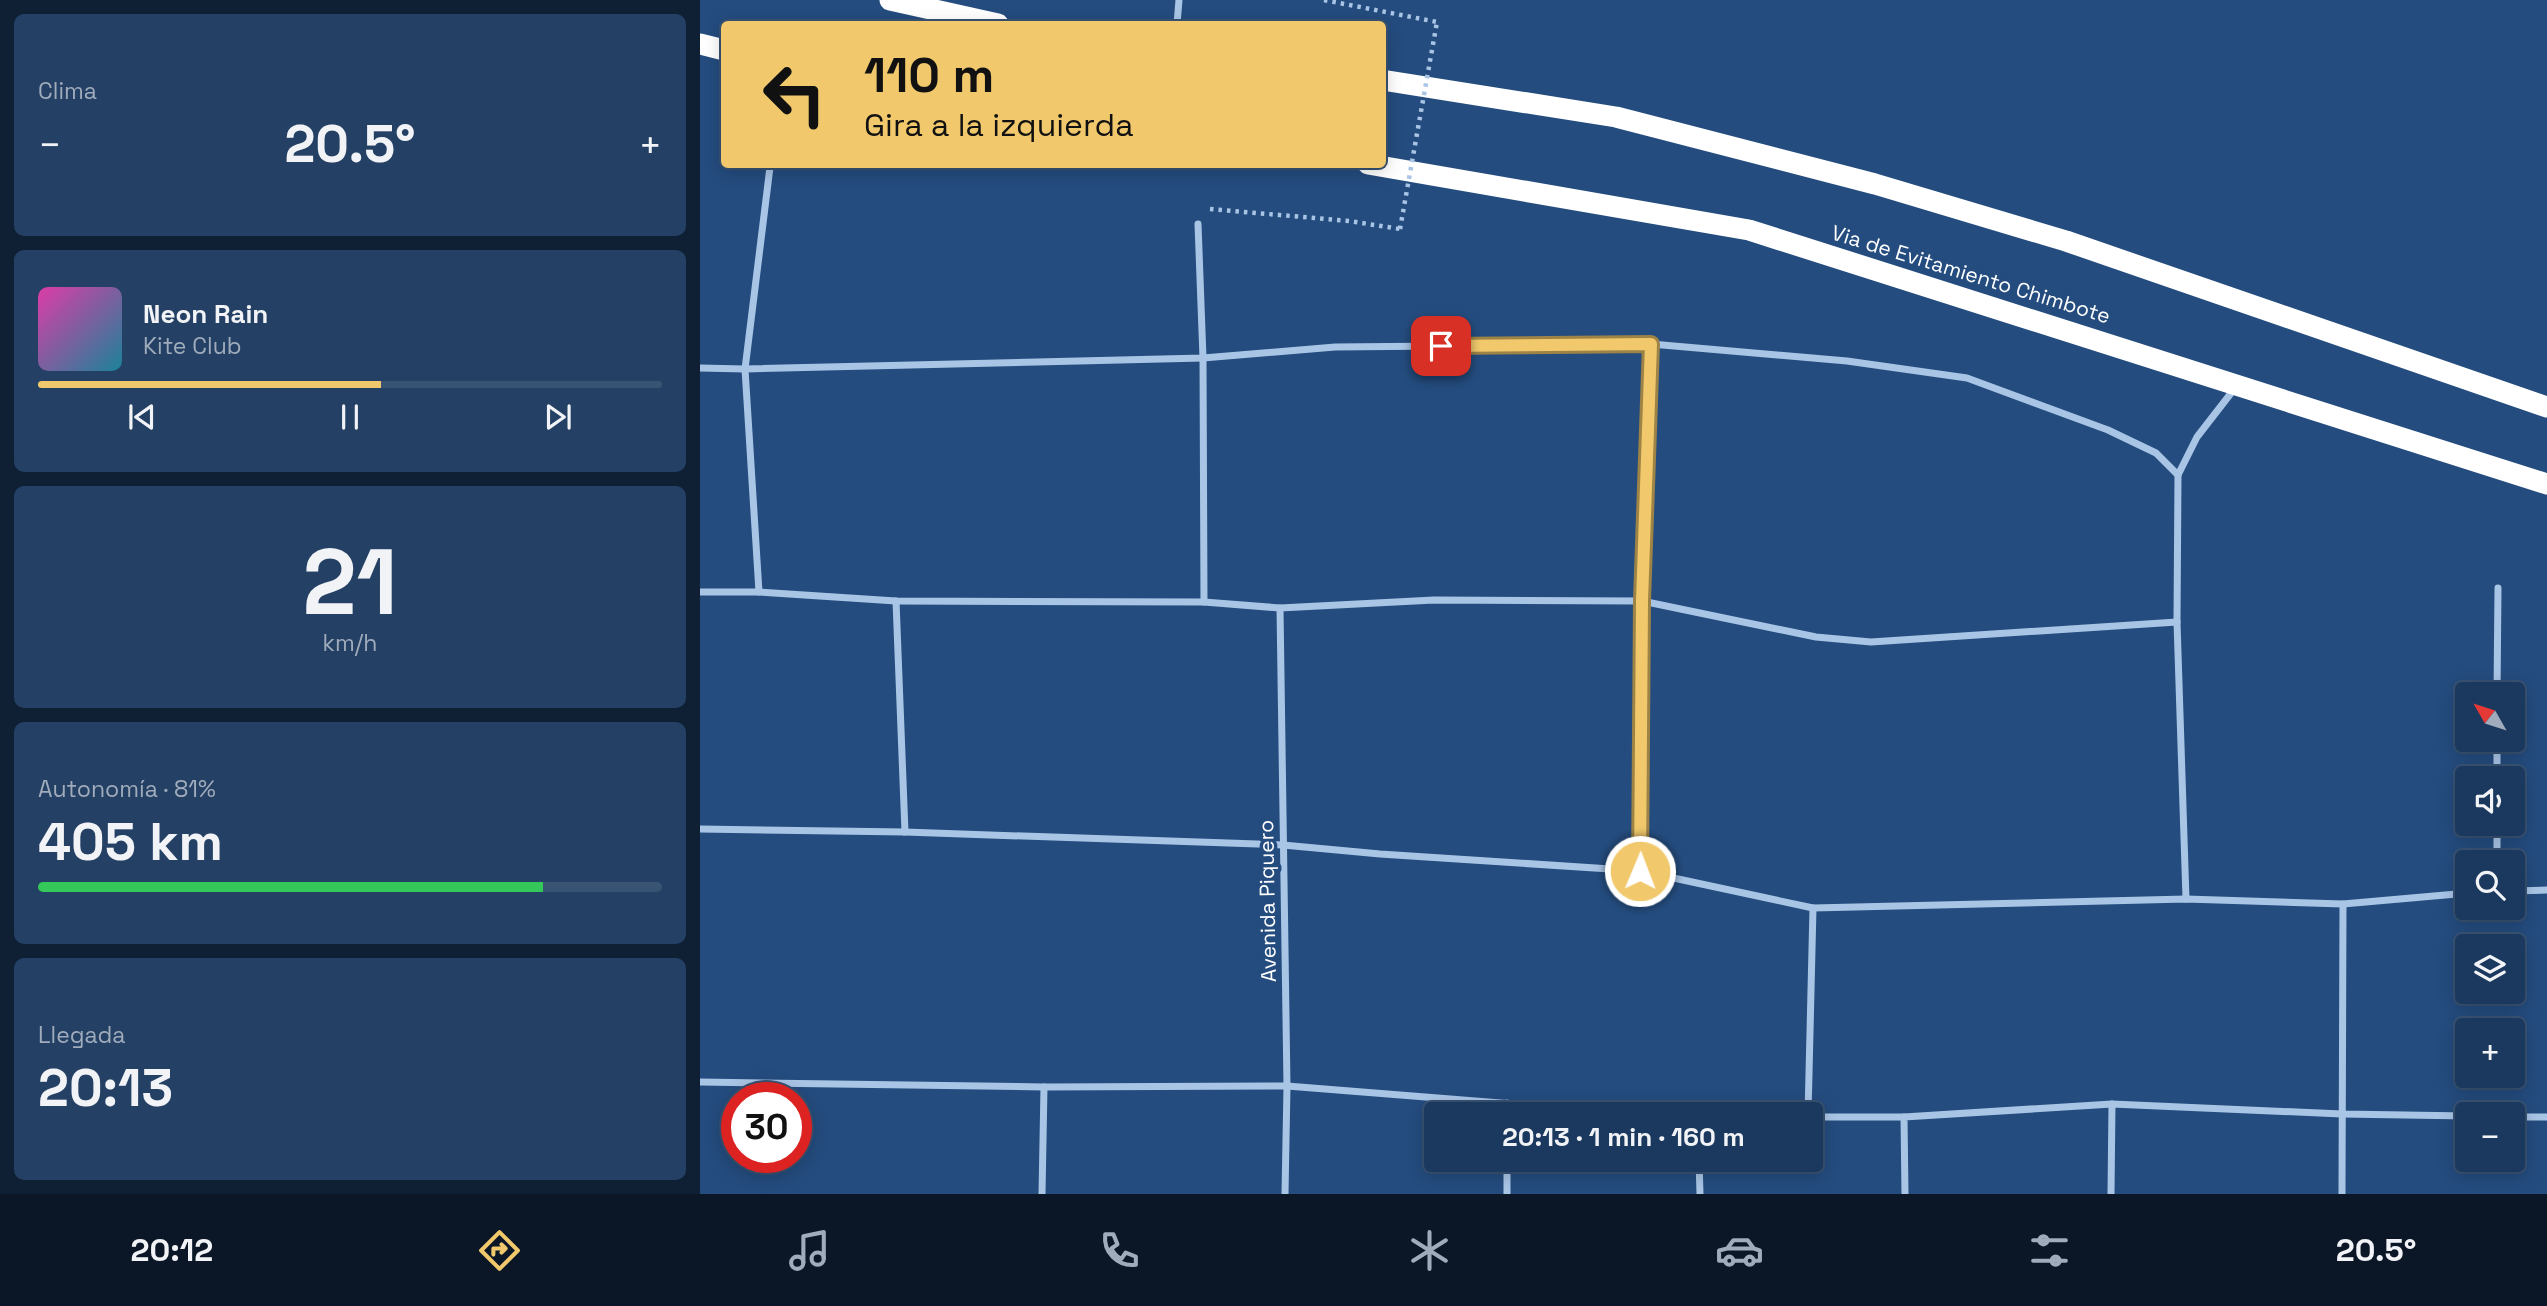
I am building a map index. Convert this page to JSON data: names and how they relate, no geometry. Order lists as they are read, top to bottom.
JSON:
{
  "streets": {
    "highway": ["Via de Evitamiento Chimbote"],
    "street": ["Avenida Piquero"]
  },
  "north": "top left",
  "page": {
    "tile": [
      "Clima",
      ["21", "km/h"],
      ["Autonomía · 81%", "405 km"],
      ["Llegada", "20:13"]
    ],
    "turn": ["110 m", "Gira a la izquierda"],
    "heat": ["−", "20.5°", "+"],
    "song": ["Neon Rain", "Kite Club"],
    "map_buttons": ["+", "−"],
    "limit": "30",
    "trip": "20:13 · 1 min · 160 m",
    "tabs": ["20:12", "20.5°"]
  }
}
